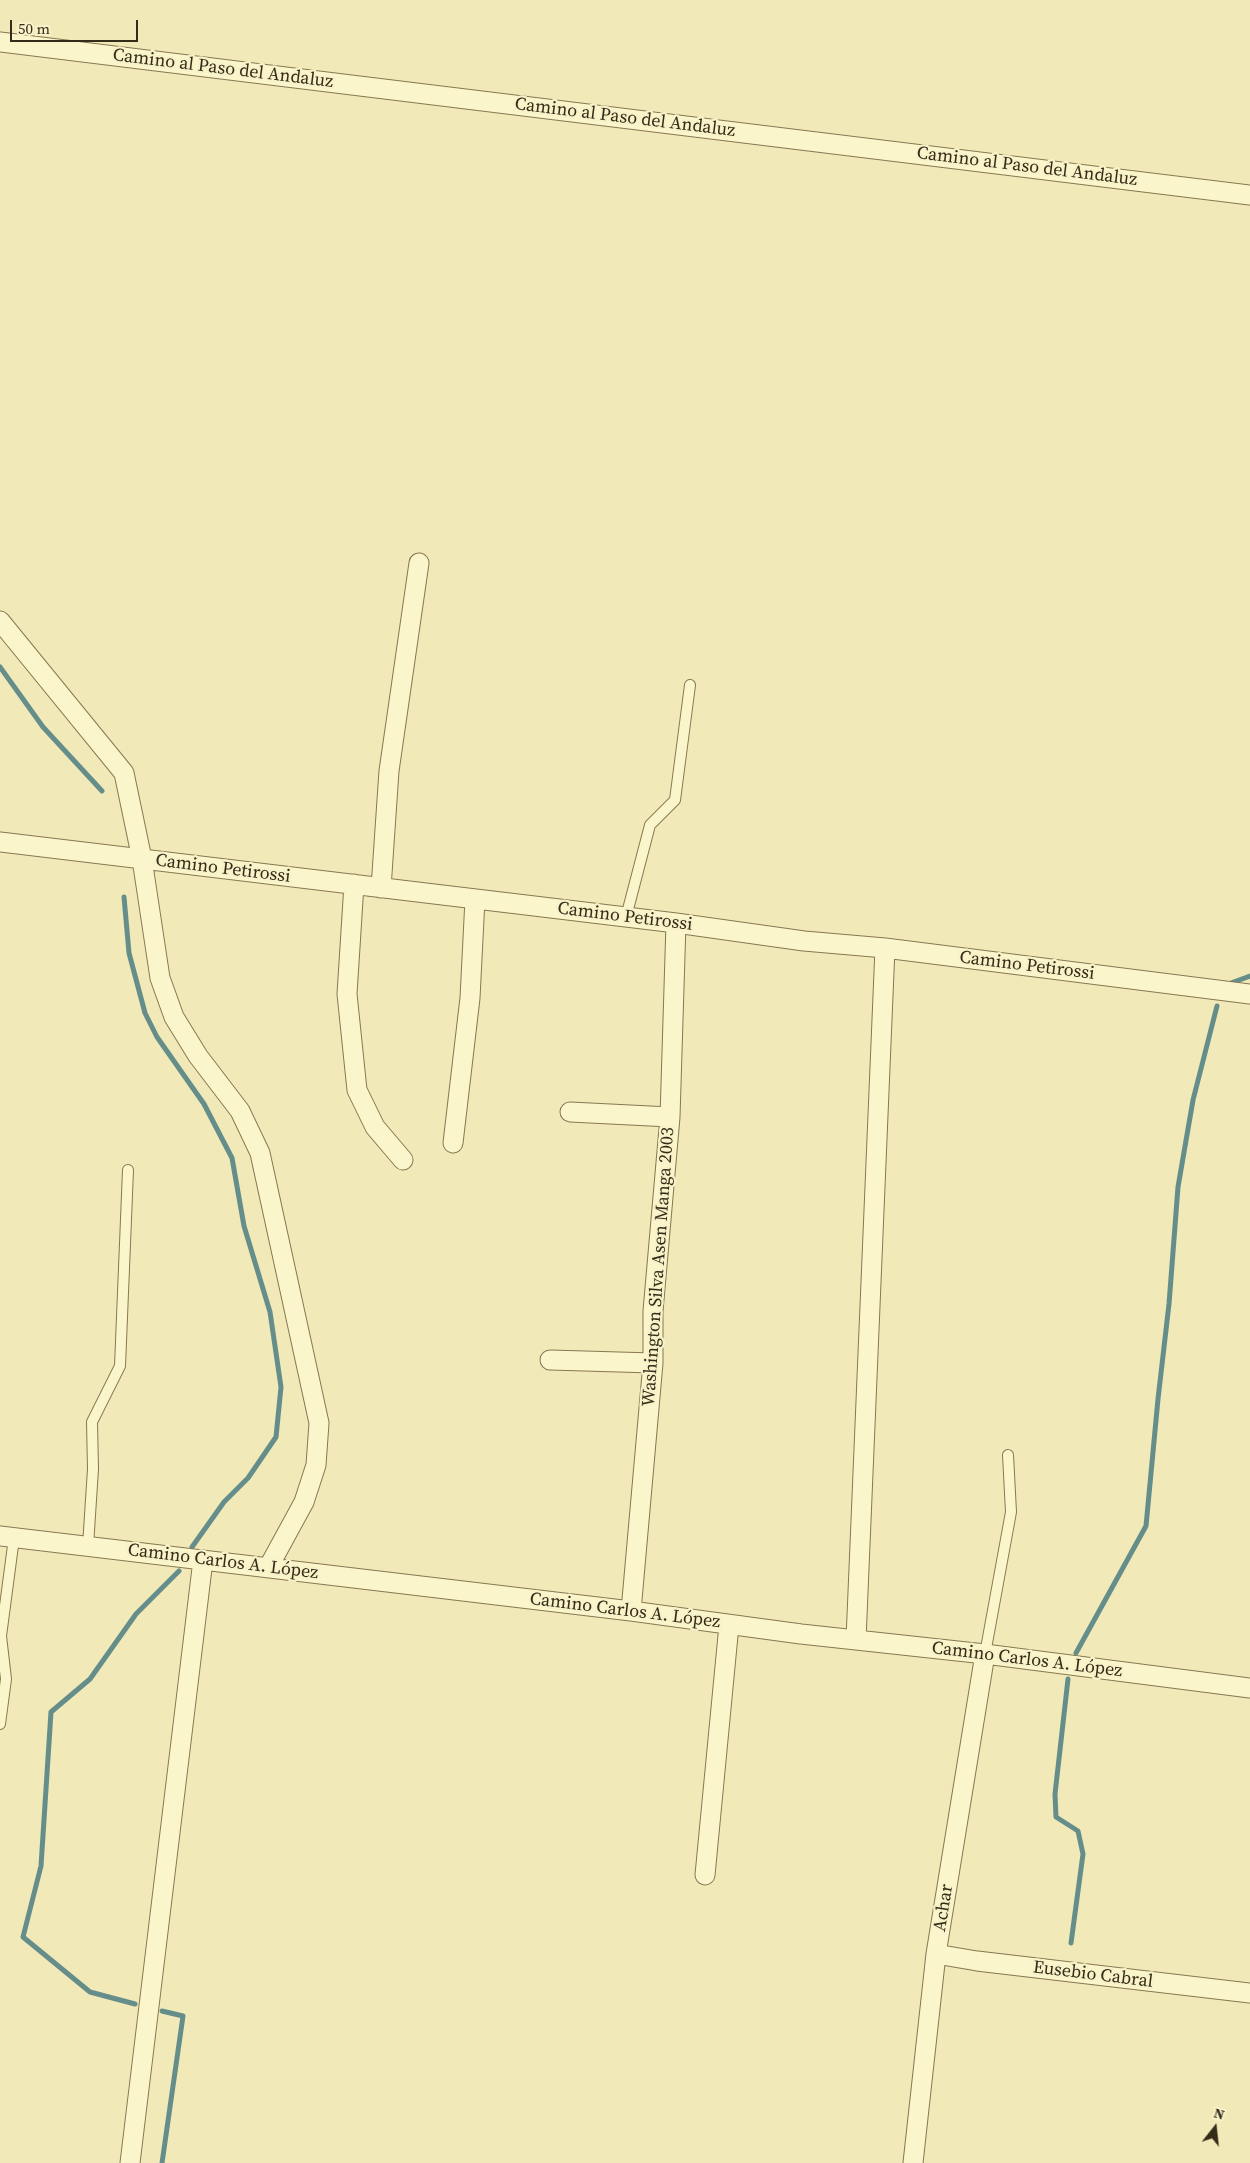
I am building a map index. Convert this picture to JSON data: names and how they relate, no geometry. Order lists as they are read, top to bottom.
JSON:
{
  "streets": {
    "street": [
      "Camino al Paso del Andaluz",
      "Camino Petirossi",
      "Washington Silva Asen Manga 2003",
      "Camino Carlos A. López",
      "Achar",
      "Eusebio Cabral"
    ]
  },
  "crossings": [
    ["Camino Petirossi", "Washington Silva Asen Manga 2003"],
    ["Washington Silva Asen Manga 2003", "Camino Carlos A. López"],
    ["Camino Carlos A. López", "Achar"],
    ["Achar", "Eusebio Cabral"]
  ],
  "scale_bar": "50 m",
  "north": "top"
}
